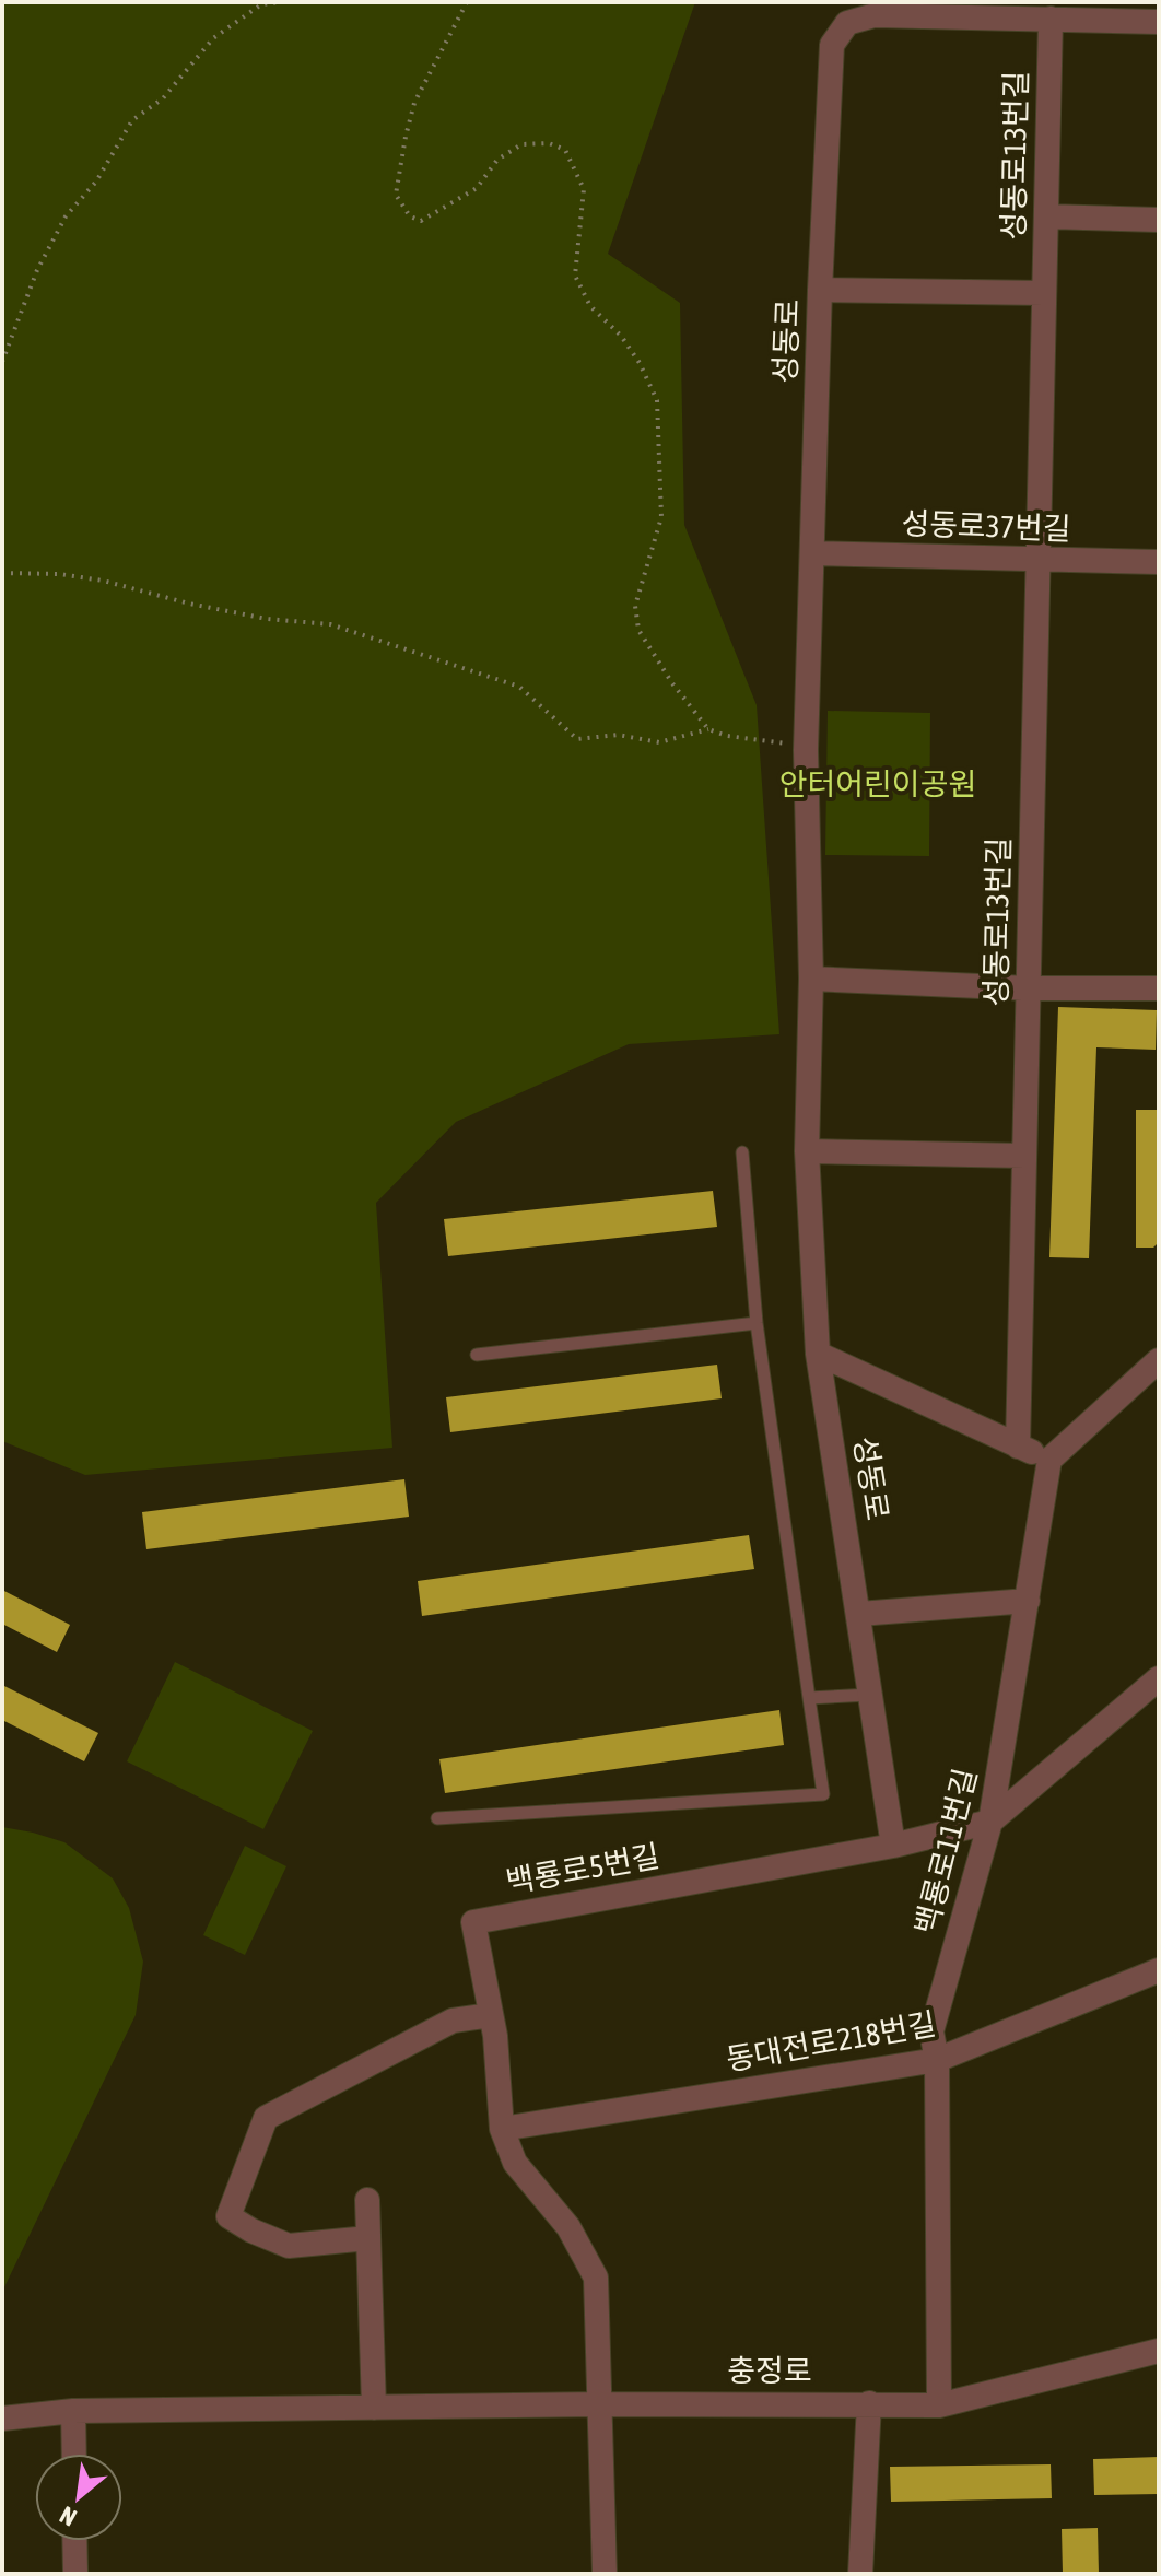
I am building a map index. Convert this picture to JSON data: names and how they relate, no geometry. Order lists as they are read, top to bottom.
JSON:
{
  "streets": {
    "street": [
      "성동로13번길",
      "성동로",
      "성동로37번길",
      "백룡로11번길",
      "백룡로5번길",
      "동대전로218번길",
      "충정로"
    ]
  },
  "crossings": [
    ["성동로13번길", "성동로"],
    ["성동로13번길", "성동로37번길"],
    ["성동로", "성동로37번길"],
    ["성동로", "백룡로11번길"],
    ["성동로", "백룡로5번길"],
    ["백룡로11번길", "백룡로5번길"],
    ["백룡로11번길", "동대전로218번길"],
    ["백룡로11번길", "충정로"],
    ["백룡로5번길", "동대전로218번길"],
    ["백룡로5번길", "충정로"]
  ],
  "parks": ["안터어린이공원"],
  "north": "bottom left"
}
